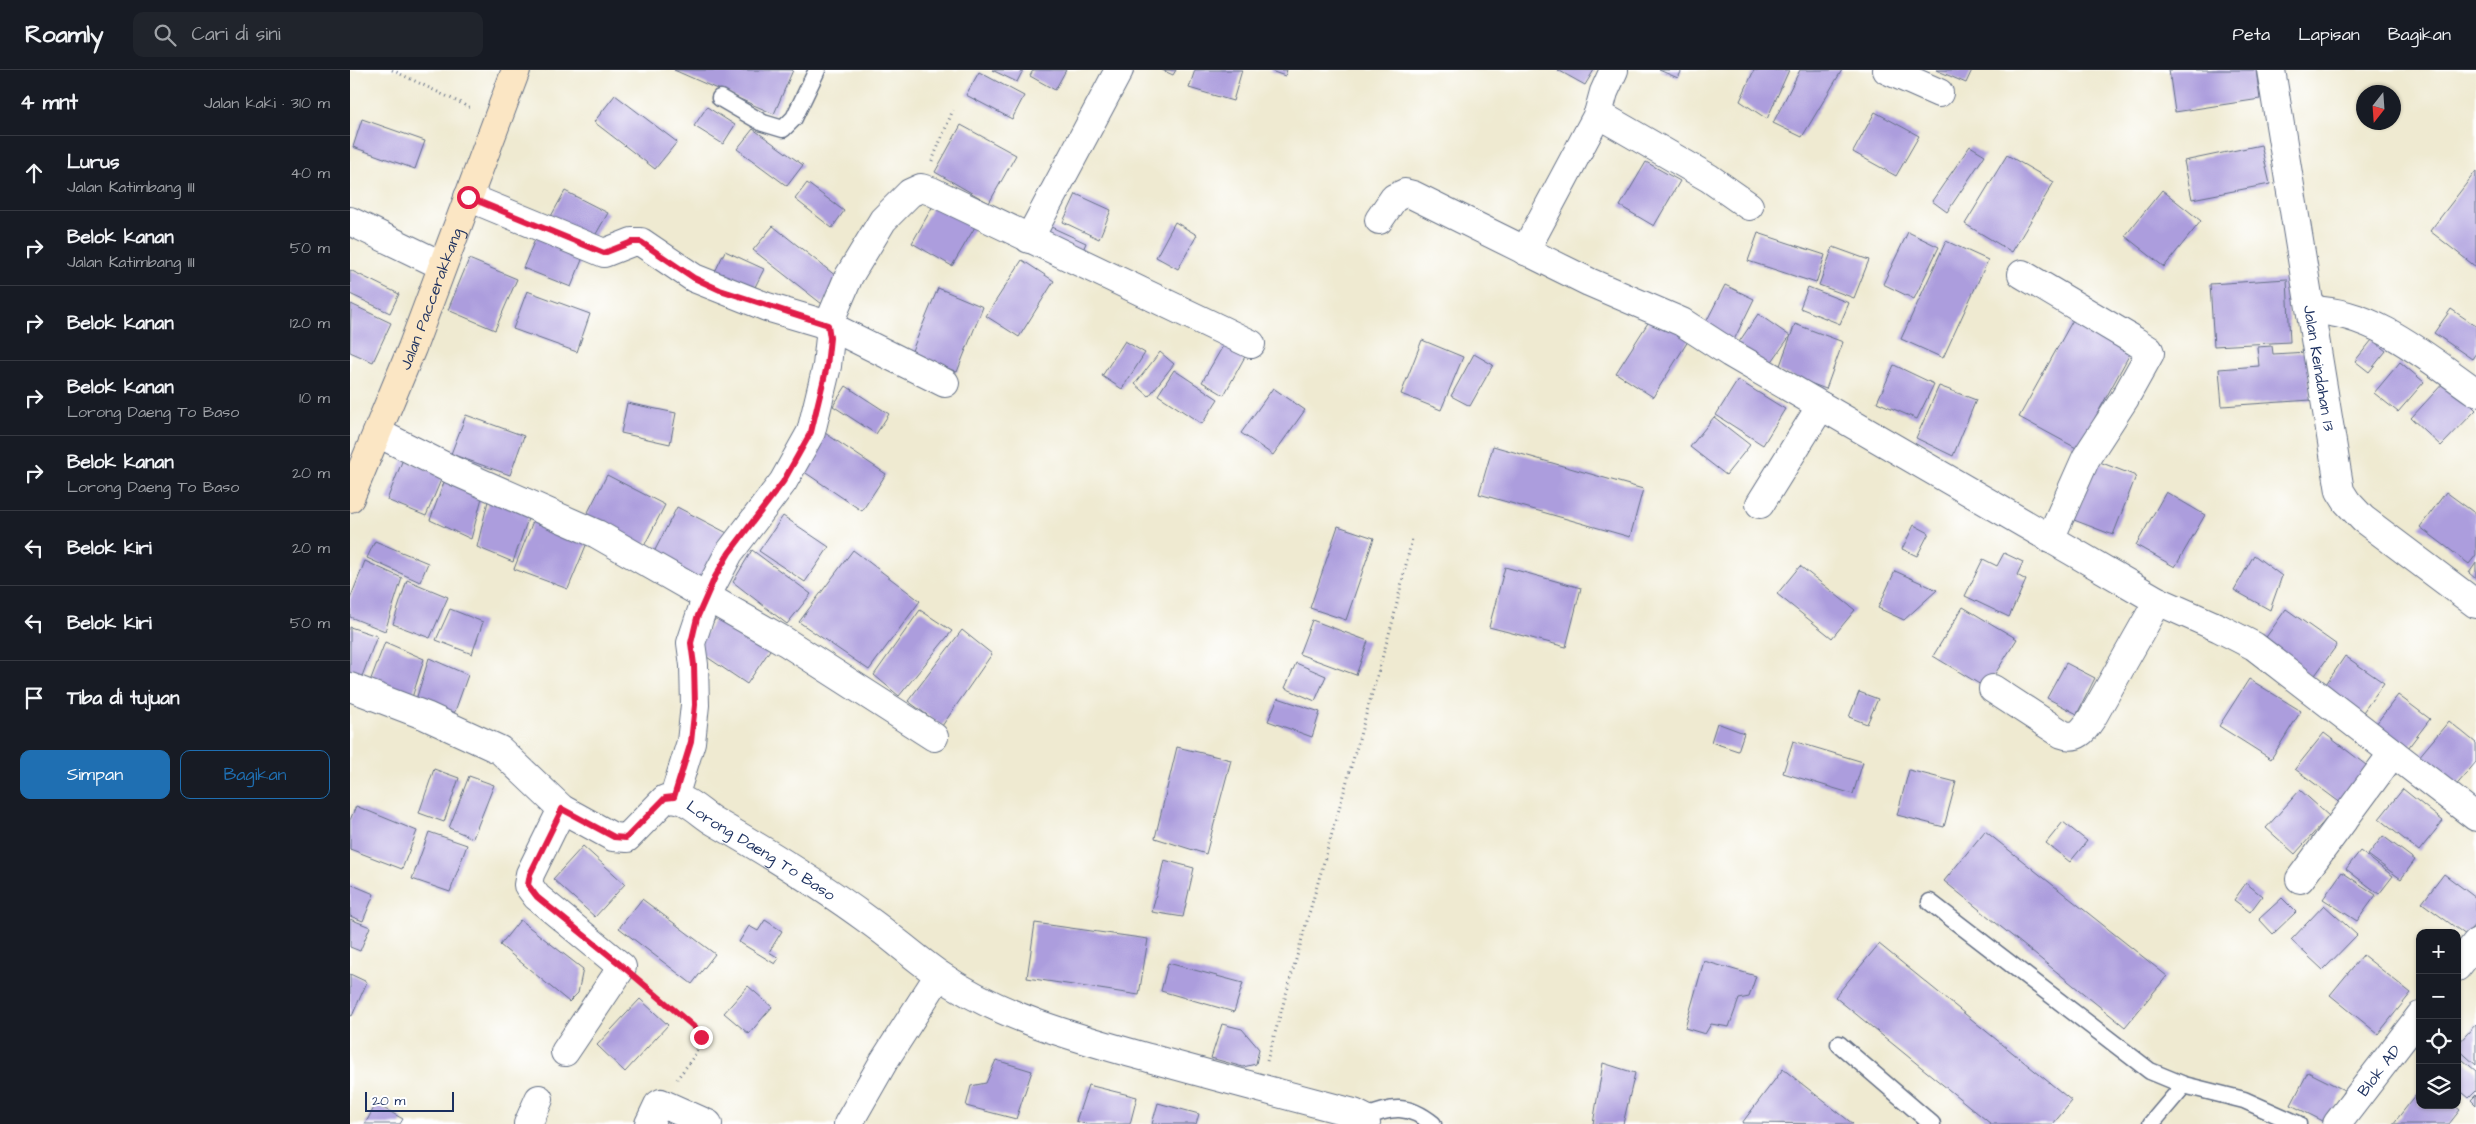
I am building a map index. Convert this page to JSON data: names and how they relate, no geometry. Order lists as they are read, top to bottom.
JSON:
{
  "streets": {
    "main road": ["Jalan Paccerakkang"],
    "street": ["Jalan Keindahan 13", "Lorong Daeng To Baso", "Blok AD"]
  },
  "scale_bar": "20 m",
  "north": "bottom",
  "page": {
    "header": "Roamly",
    "search": "Cari di sini",
    "nav": ["Peta", "Lapisan", "Bagikan"],
    "heading": ["4 mnt", "Jalan kaki · 310 m"],
    "list": [
      ["Lurus", "Jalan Katimbang III", "40 m"],
      ["Belok kanan", "Jalan Katimbang III", "50 m"],
      ["Belok kanan", "120 m"],
      ["Belok kanan", "Lorong Daeng To Baso", "10 m"],
      ["Belok kanan", "Lorong Daeng To Baso", "20 m"],
      ["Belok kiri", "20 m"],
      ["Belok kiri", "50 m"],
      "Tiba di tujuan"
    ],
    "buttons": ["Simpan", "Bagikan"],
    "map_buttons": ["+", "−"],
    "scale": "20 m"
  }
}
